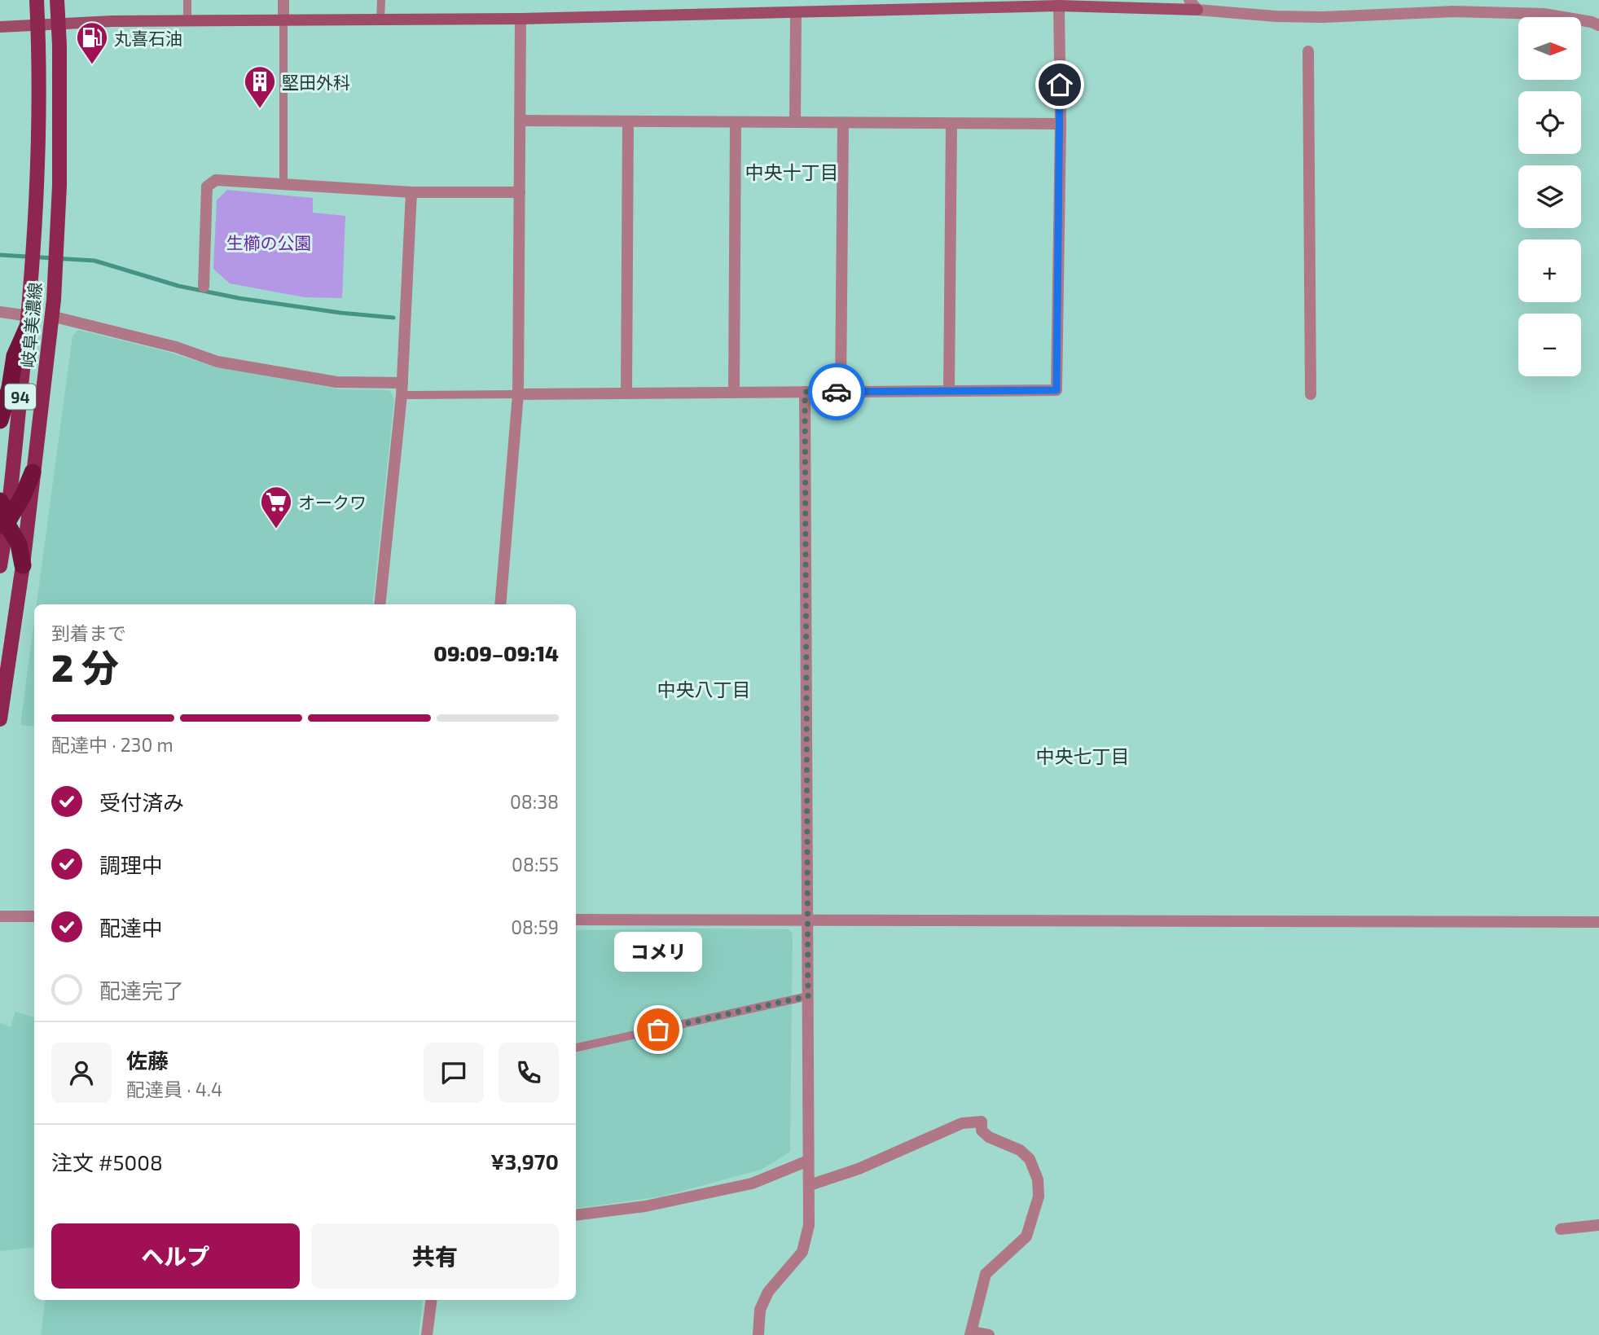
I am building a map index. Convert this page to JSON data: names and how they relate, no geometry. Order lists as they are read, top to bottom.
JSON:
{
  "streets": {
    "main road": ["岐阜美濃線", "94"]
  },
  "districts": ["中央十丁目", "中央八丁目", "中央七丁目"],
  "parks": ["生櫛の公園"],
  "places": {
    "fuel station": ["丸喜石油"],
    "building": ["堅田外科"],
    "supermarket": ["オークワ"],
    "other": ["コメリ"]
  },
  "north": "right",
  "page": {
    "map_buttons": ["+", "−"],
    "heading": ["2 分", "到着まで", "09:09–09:14"],
    "panel": [
      "佐藤",
      "配達員 · 4.4",
      "注文 #5008",
      "¥3,970"
    ],
    "bar": "配達中 · 230 m",
    "list": [
      ["受付済み", "08:38"],
      ["調理中", "08:55"],
      ["配達中", "08:59"],
      "配達完了"
    ],
    "bubble": "コメリ",
    "buttons": ["ヘルプ", "共有"]
  }
}
